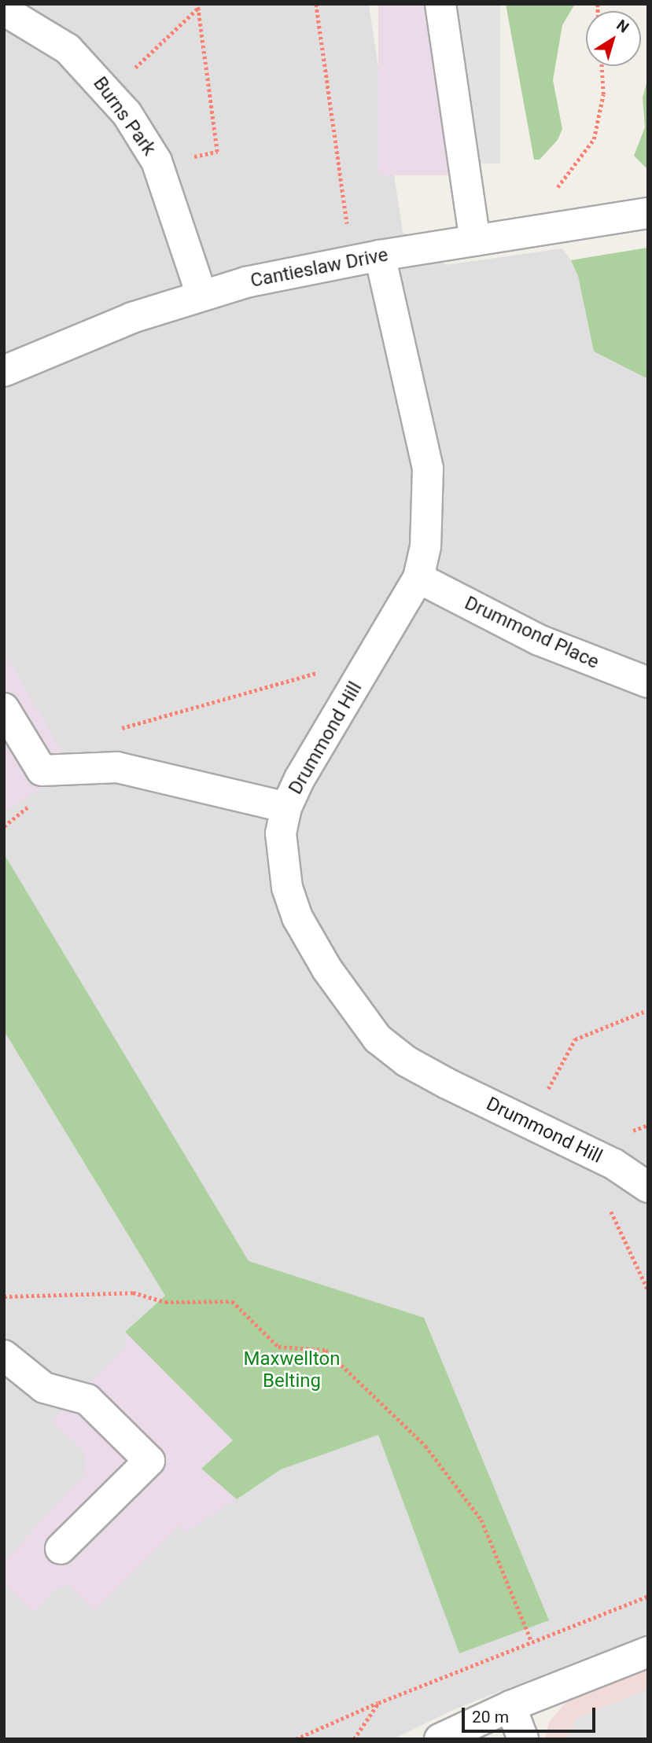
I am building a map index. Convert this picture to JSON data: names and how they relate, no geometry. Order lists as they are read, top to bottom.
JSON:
{
  "streets": {
    "street": [
      "Burns Park",
      "Cantieslaw Drive",
      "Drummond Place",
      "Drummond Hill"
    ]
  },
  "crossings": [
    ["Burns Park", "Cantieslaw Drive"],
    ["Cantieslaw Drive", "Drummond Hill"],
    ["Drummond Place", "Drummond Hill"]
  ],
  "parks": ["Maxwellton Belting"],
  "scale_bar": "20 m",
  "north": "top right"
}
